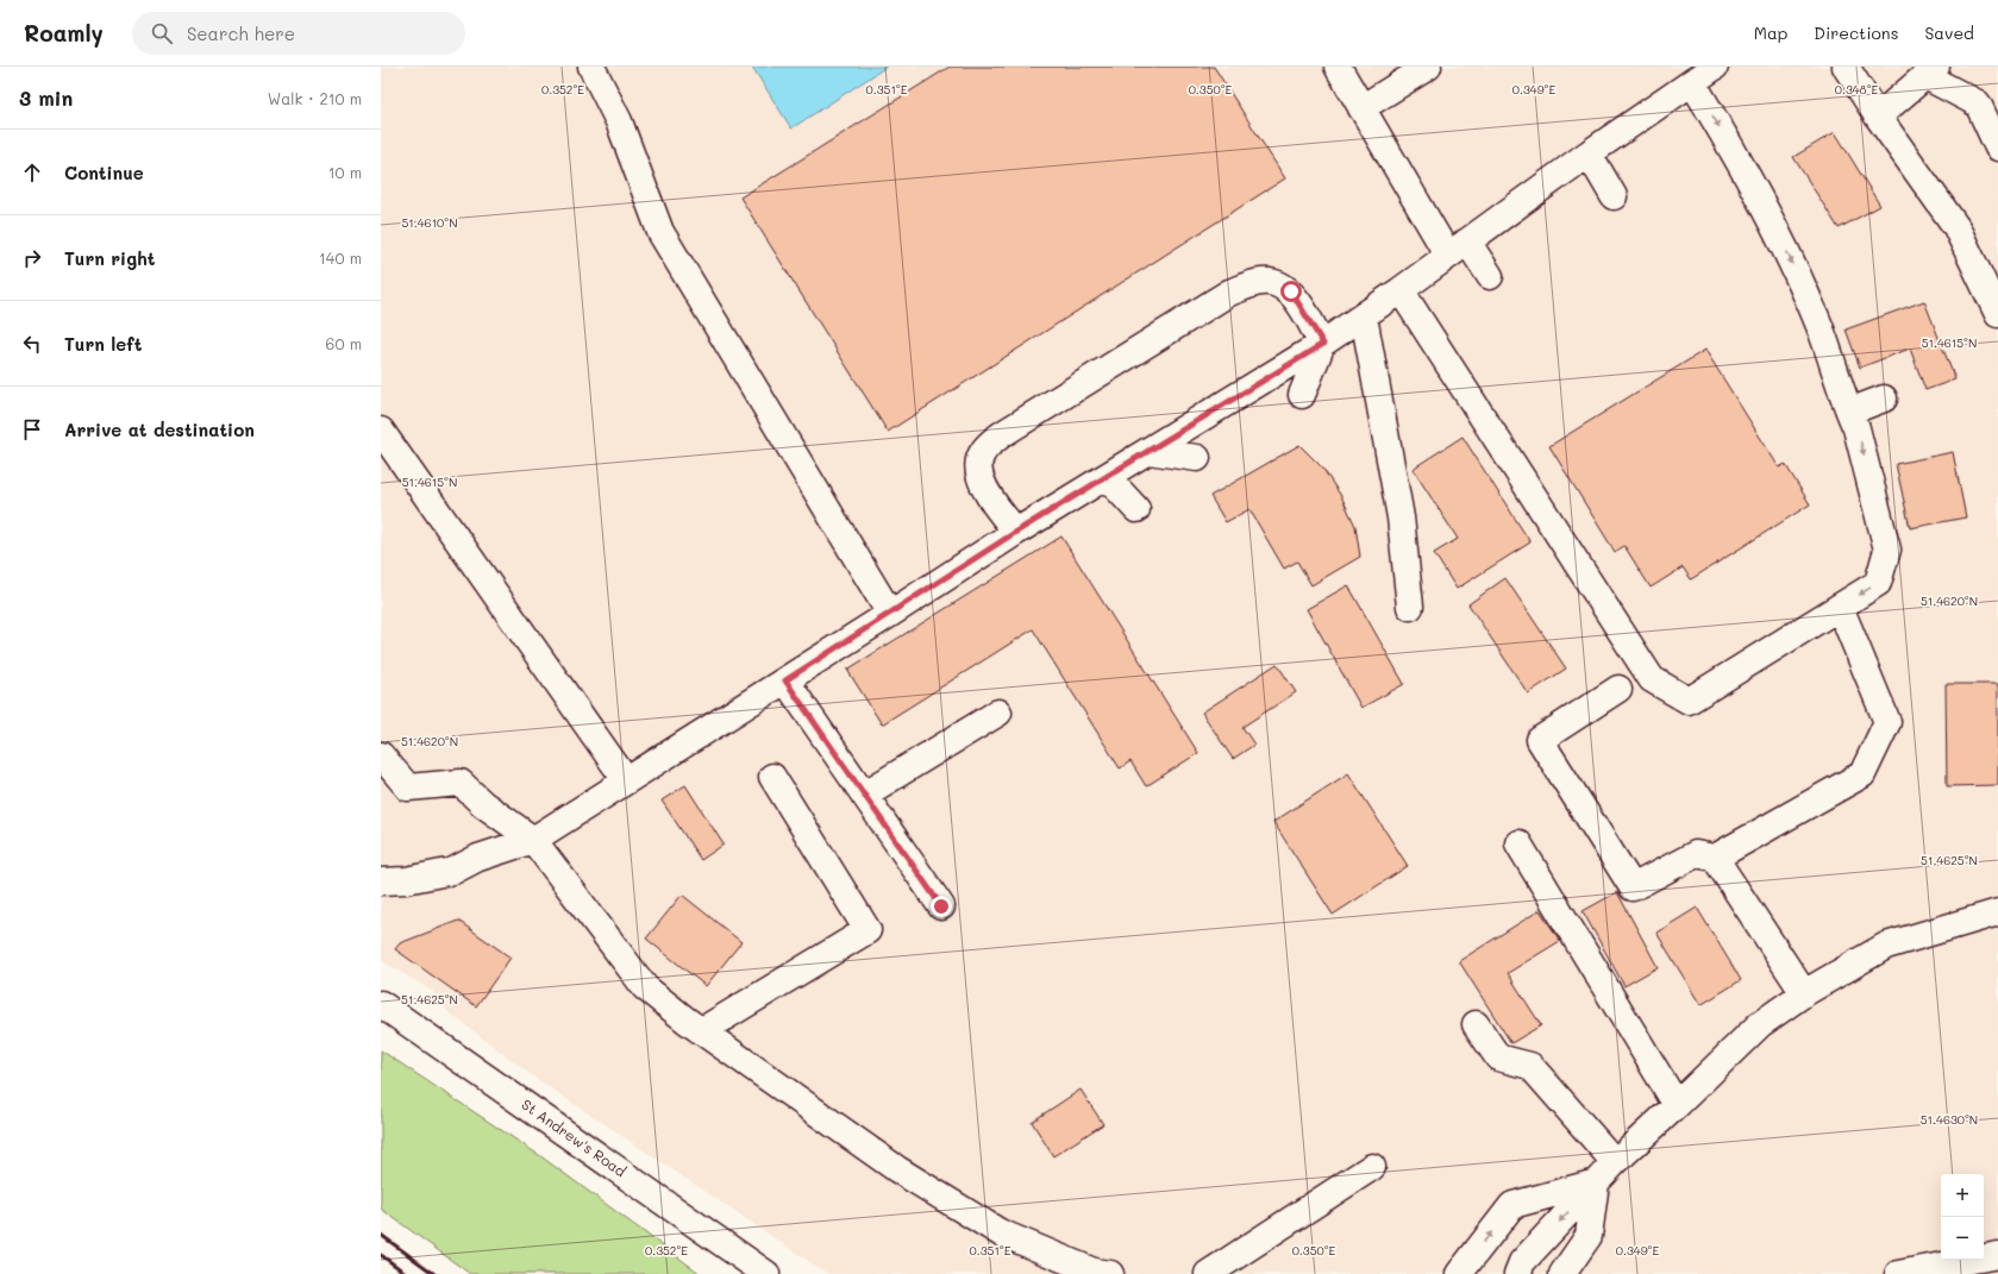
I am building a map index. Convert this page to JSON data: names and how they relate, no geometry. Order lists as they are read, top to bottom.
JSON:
{
  "streets": {
    "main road": ["St Andrew's Road"]
  },
  "page": {
    "header": "Roamly",
    "search": "Search here",
    "nav": ["Map", "Directions", "Saved"],
    "heading": ["3 min", "Walk · 210 m"],
    "list": [
      ["Continue", "10 m"],
      ["Turn right", "140 m"],
      ["Turn left", "60 m"],
      "Arrive at destination"
    ],
    "map_buttons": ["+", "−"]
  },
  "coordinates": [
    "0.352°E",
    "0.351°E",
    "0.350°E",
    "0.349°E",
    "0.348°E",
    "51.4610°N",
    "51.4615°N",
    "51.4620°N",
    "51.4625°N",
    "51.4630°N"
  ]
}
